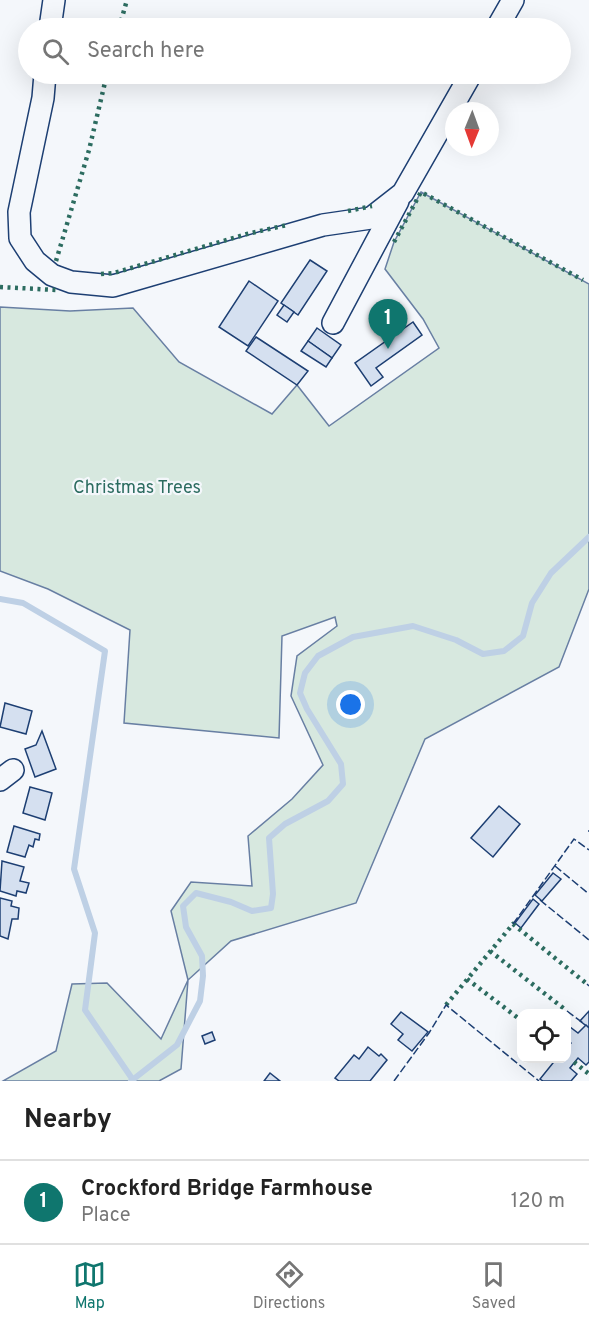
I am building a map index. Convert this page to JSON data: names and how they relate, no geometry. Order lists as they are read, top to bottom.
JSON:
{
  "parks": ["Christmas Trees"],
  "north": "bottom",
  "page": {
    "search": "Search here",
    "pins": "1",
    "heading": "Nearby",
    "list": [
      {
        "mark": "1",
        "name": "Crockford Bridge Farmhouse",
        "note": "Place",
        "value": "120 m"
      }
    ],
    "nav": ["Map", "Directions", "Saved"]
  }
}
